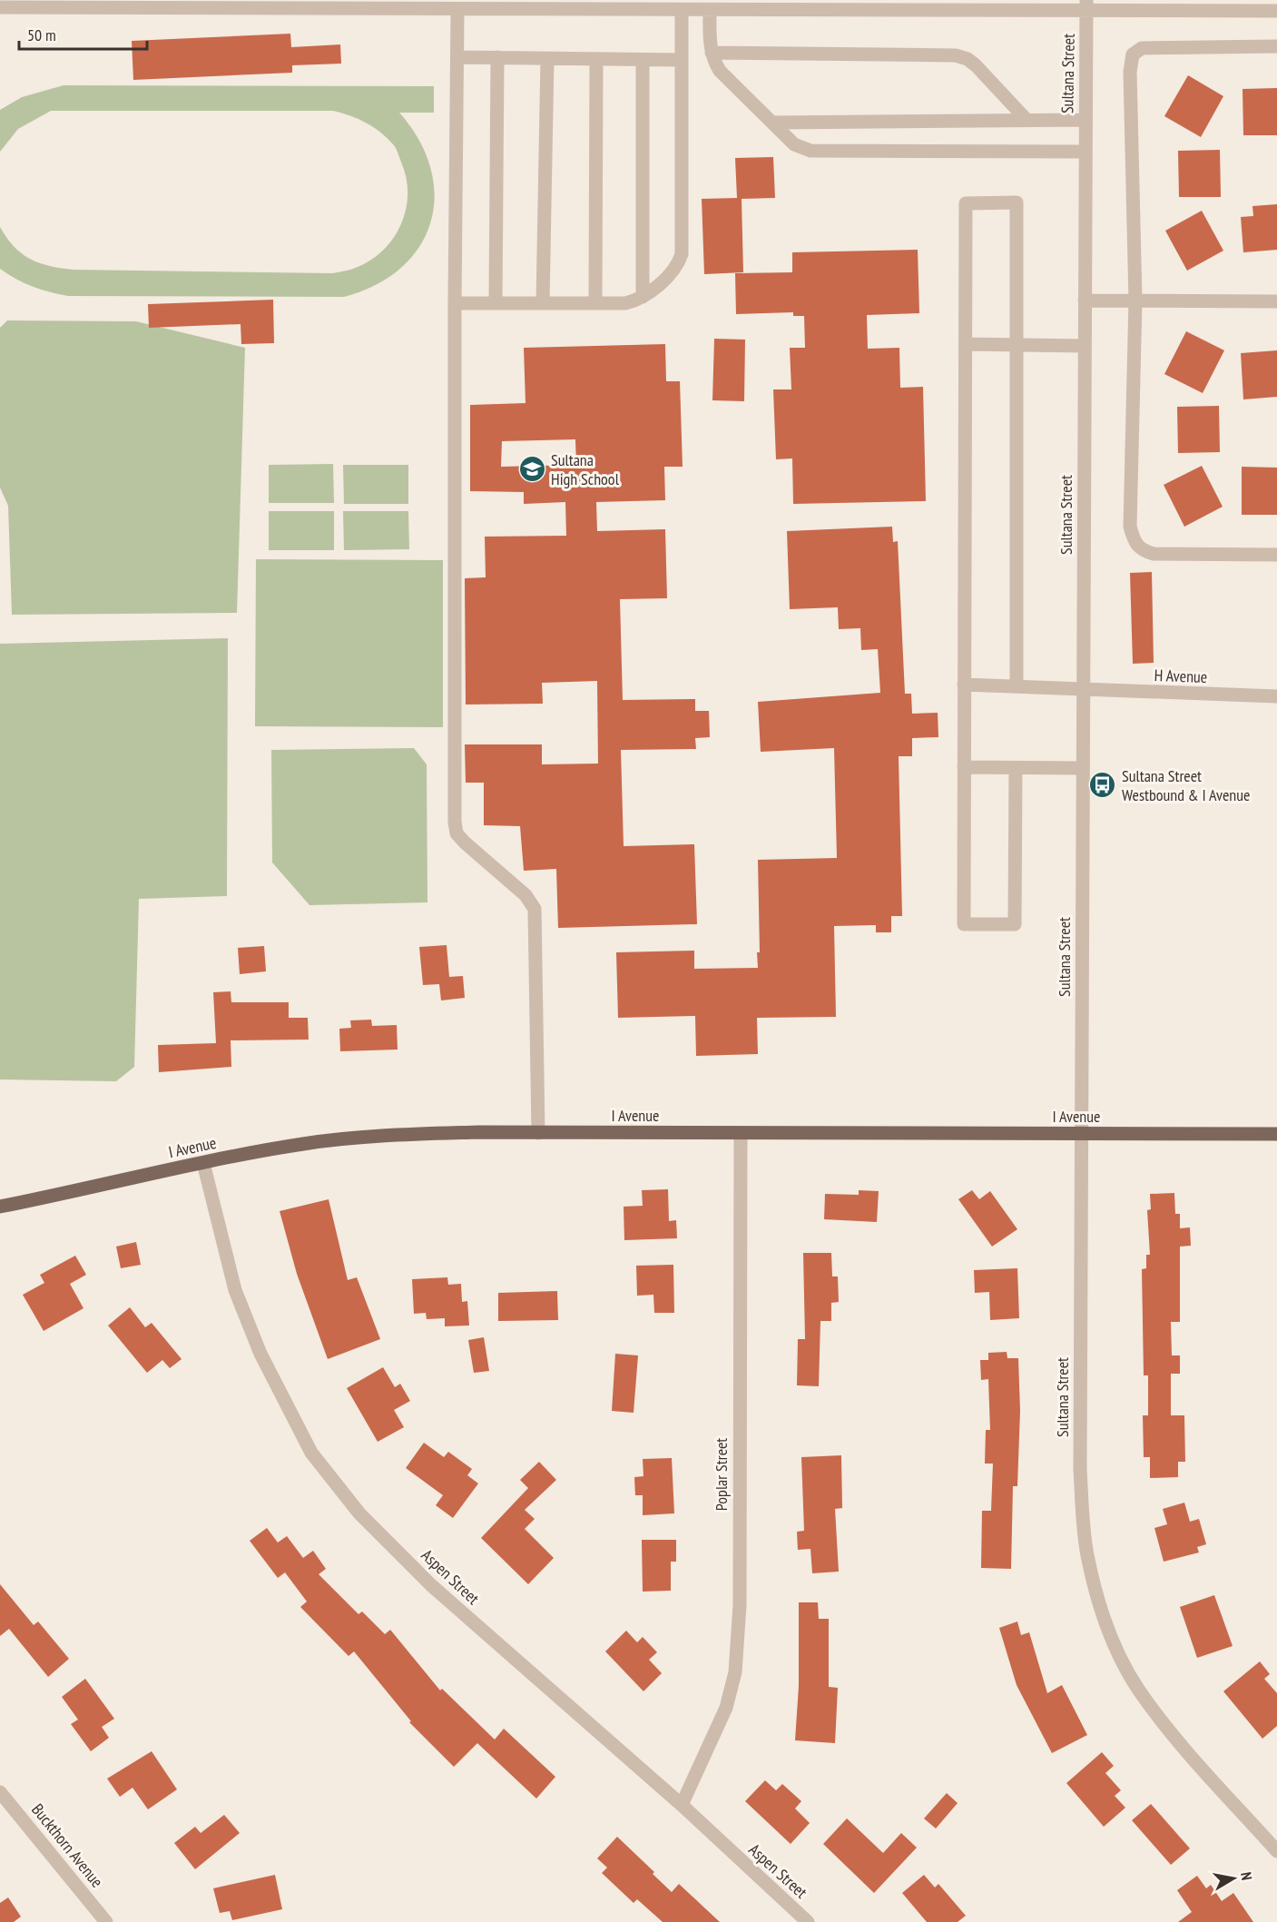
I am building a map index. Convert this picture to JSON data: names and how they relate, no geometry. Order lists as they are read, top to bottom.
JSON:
{
  "streets": {
    "main road": ["I Avenue"],
    "street": [
      "Sultana Street",
      "H Avenue",
      "Poplar Street",
      "Aspen Street",
      "Buckthorn Avenue"
    ]
  },
  "crossings": [
    ["Sultana Street", "H Avenue"],
    ["Sultana Street", "I Avenue"],
    ["I Avenue", "Poplar Street"],
    ["I Avenue", "Aspen Street"],
    ["Poplar Street", "Aspen Street"]
  ],
  "places": {
    "school or university": ["Sultana High School"],
    "bus stop": ["Sultana Street Westbound & I Avenue"]
  },
  "scale_bar": "50 m",
  "north": "right"
}
